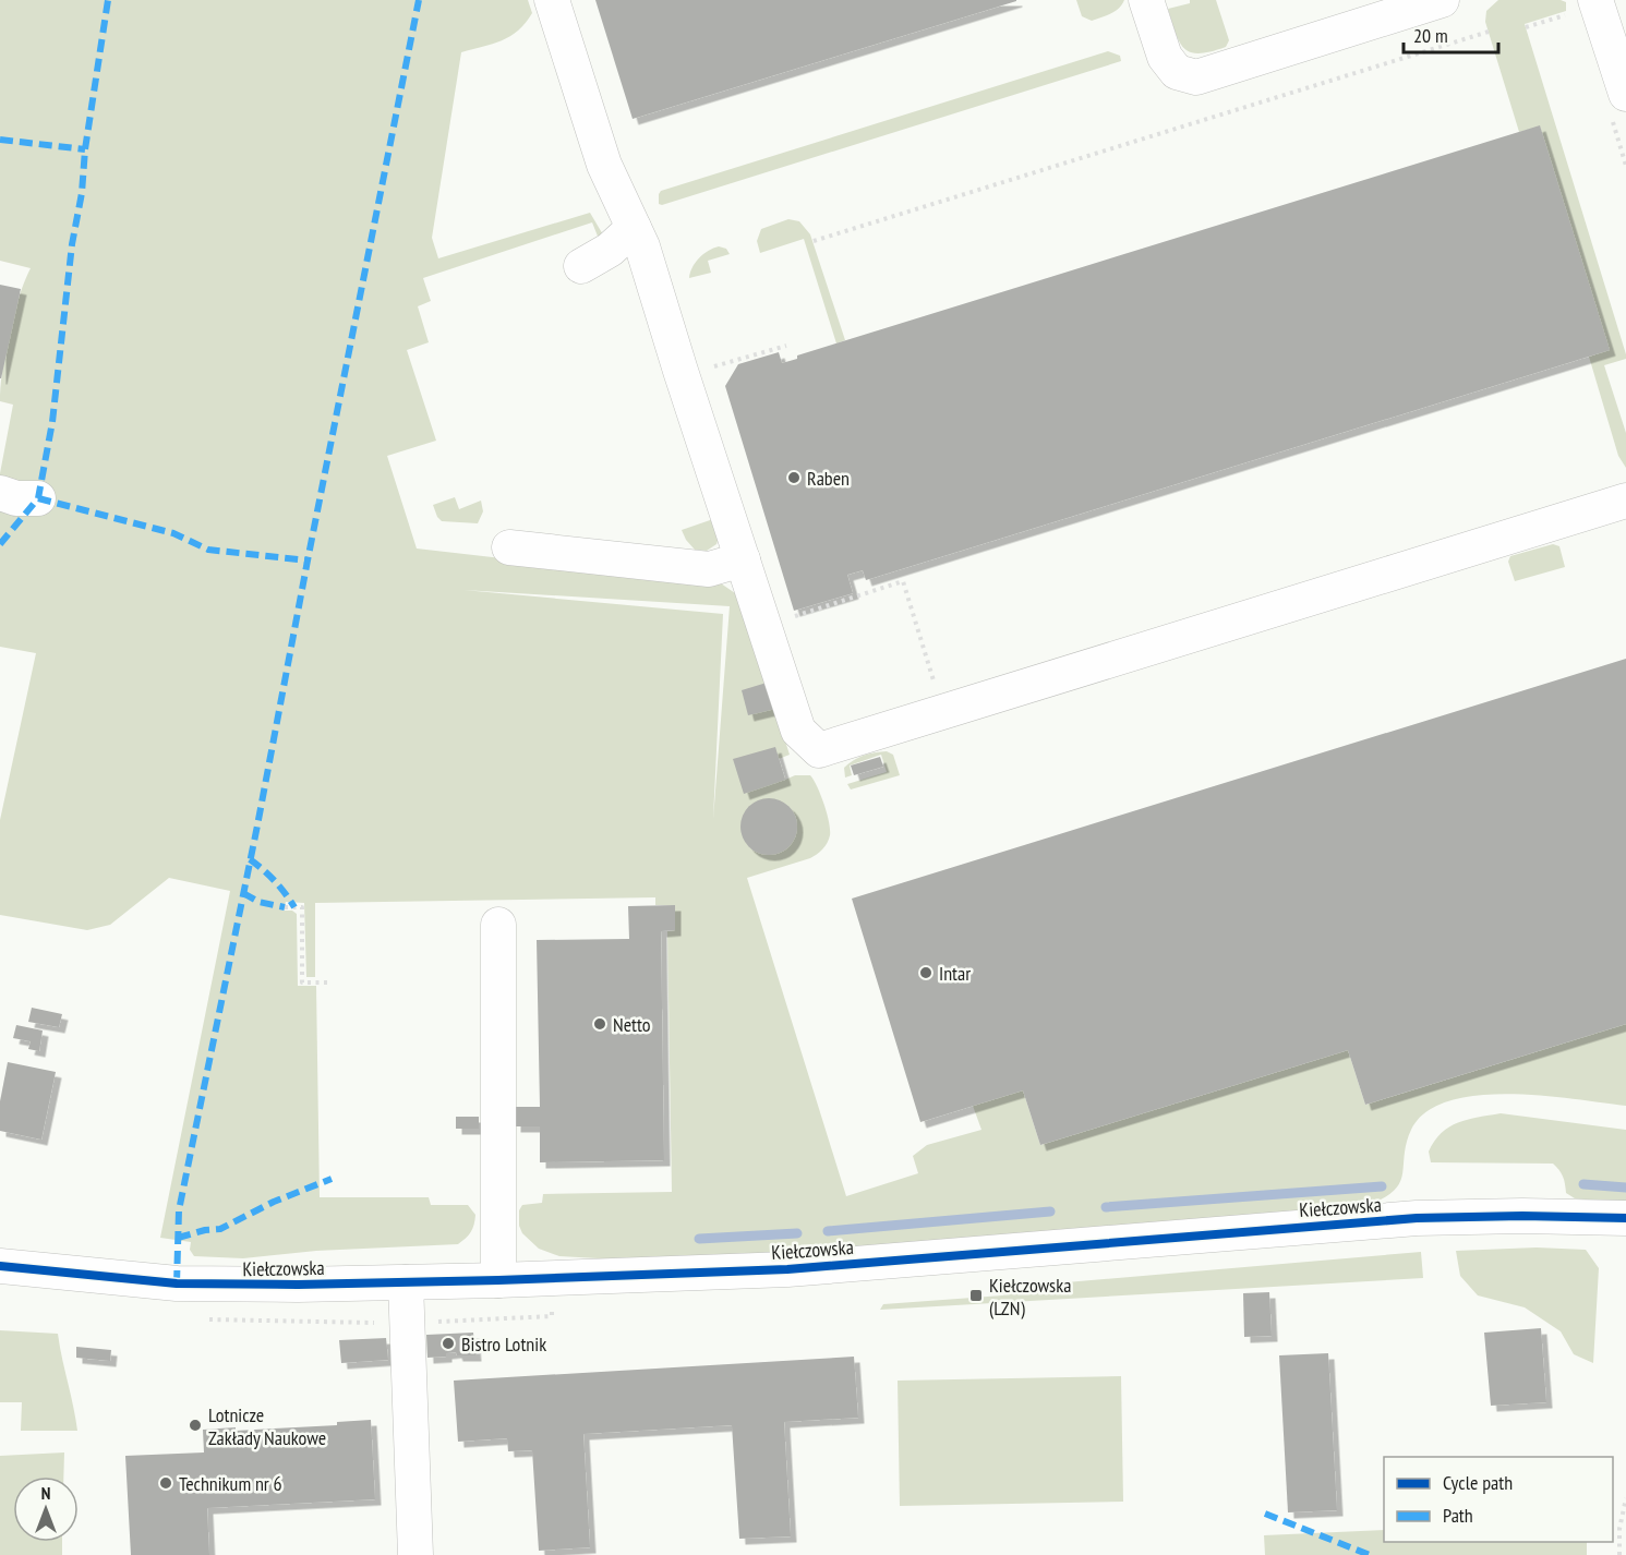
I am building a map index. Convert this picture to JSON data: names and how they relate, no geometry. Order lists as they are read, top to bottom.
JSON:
{
  "streets": {
    "street": ["Kiełczowska"]
  },
  "places": {
    "other": [
      "Raben",
      "Intar",
      "Netto",
      "Bistro Lotnik",
      "Lotnicze Zakłady Naukowe",
      "Technikum nr 6"
    ],
    "transit": ["Kiełczowska (LZN)"]
  },
  "legend": ["Cycle path", "Path"],
  "scale_bar": "20 m",
  "north": "top"
}
